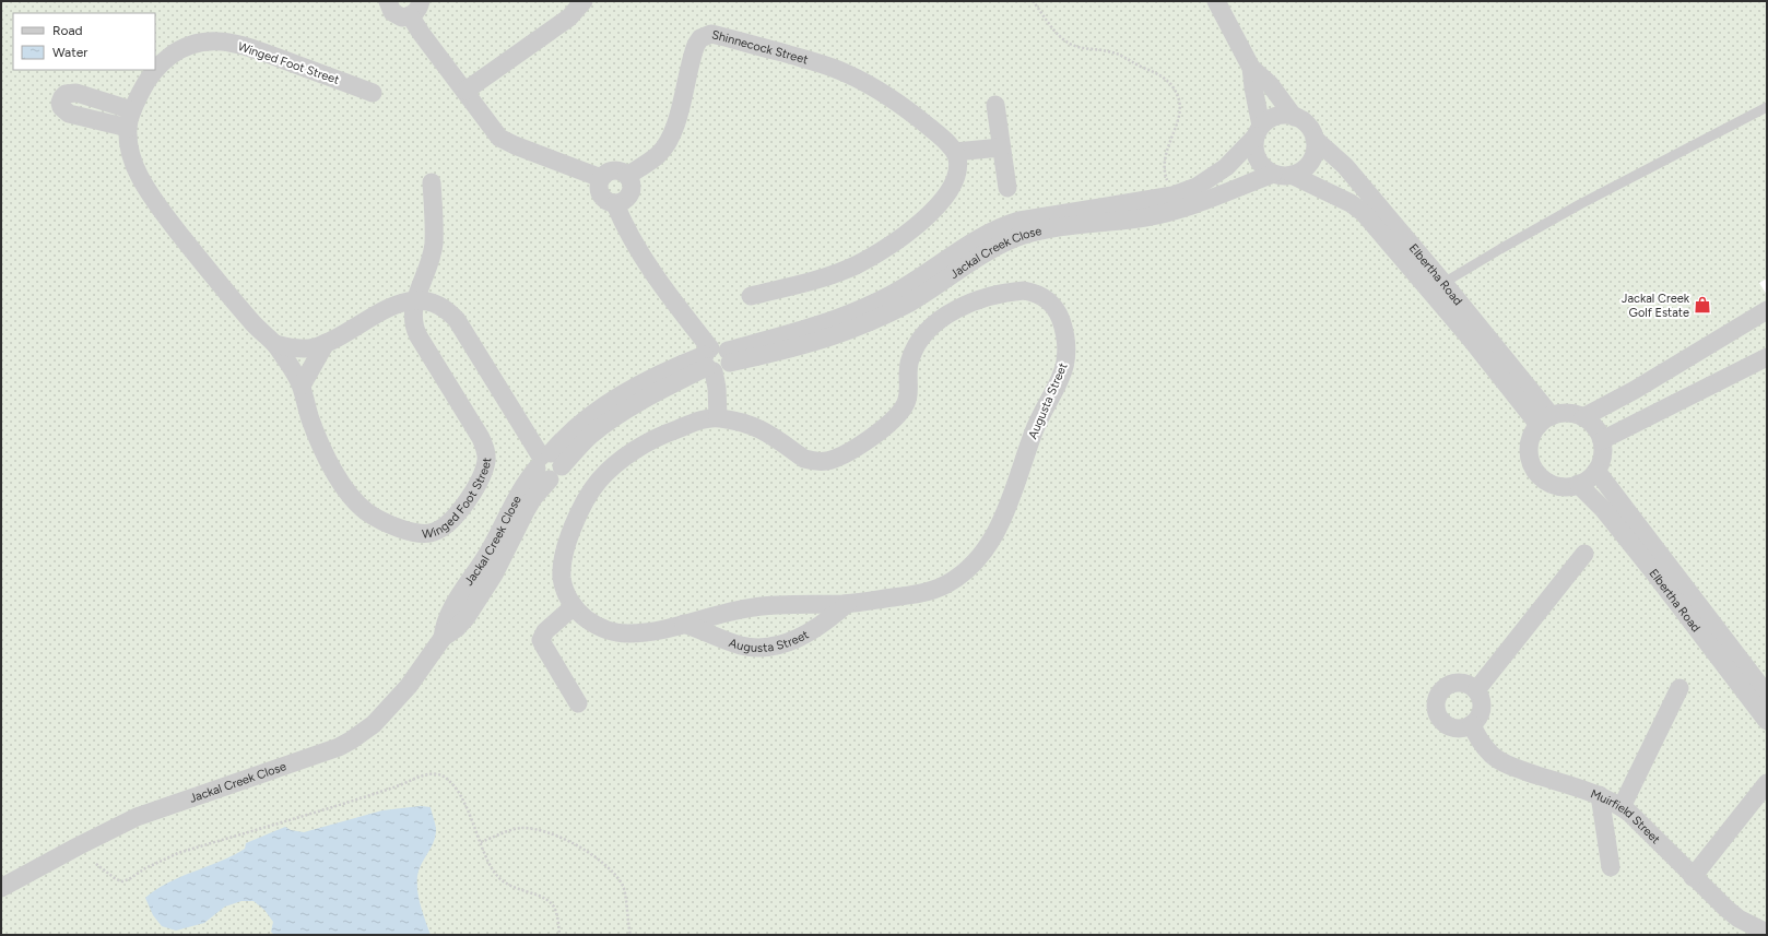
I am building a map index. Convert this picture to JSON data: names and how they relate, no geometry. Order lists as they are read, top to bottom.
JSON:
{
  "streets": {
    "street": [
      "Shinnecock Street",
      "Winged Foot Street",
      "Jackal Creek Close",
      "Elbertha Road",
      "Augusta Street",
      "Muirfield Street"
    ]
  },
  "crossings": [
    ["Jackal Creek Close", "Elbertha Road"]
  ],
  "places": {
    "shop": ["Jackal Creek Golf Estate"]
  },
  "legend": ["Road", "Water"]
}
